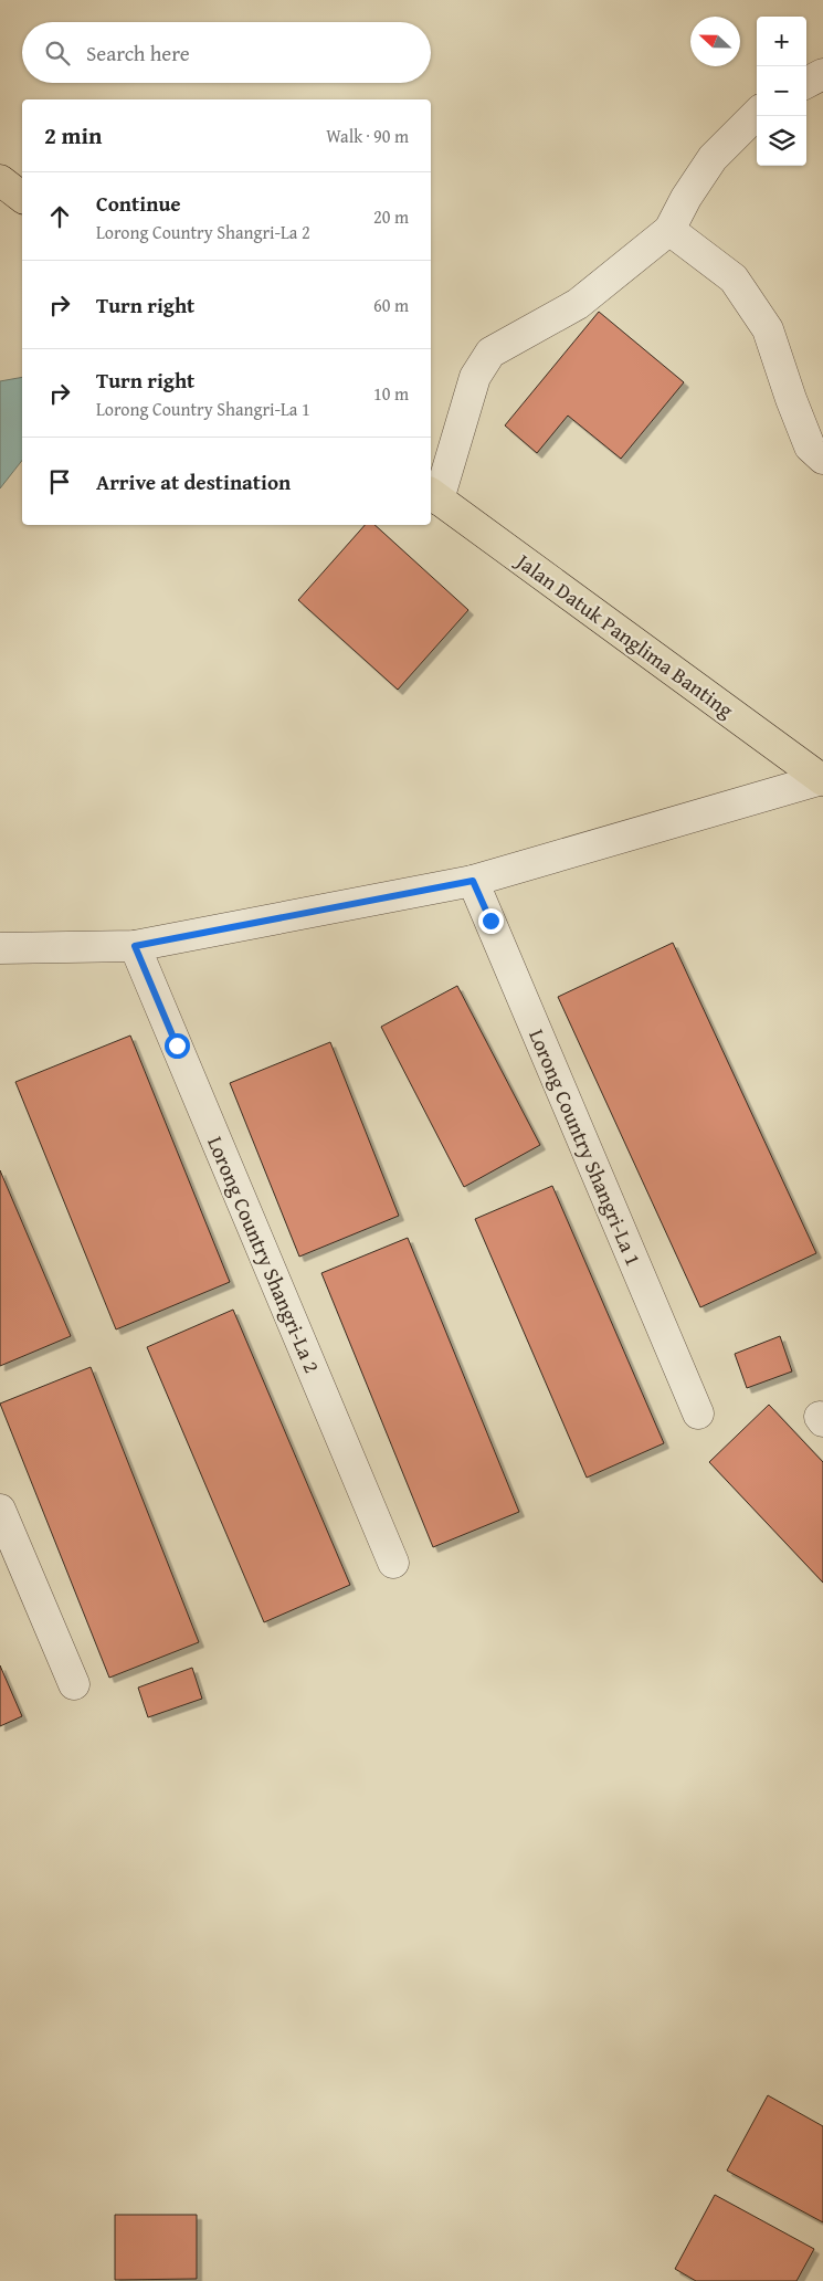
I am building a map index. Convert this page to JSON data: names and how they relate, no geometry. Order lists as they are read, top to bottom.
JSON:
{
  "streets": {
    "main road": ["Jalan Datuk Panglima Banting"],
    "street": ["Lorong Country Shangri-La 1", "Lorong Country Shangri-La 2"]
  },
  "north": "left",
  "page": {
    "map_buttons": ["+", "−"],
    "search": "Search here",
    "heading": ["2 min", "Walk · 90 m"],
    "list": [
      ["Continue", "Lorong Country Shangri-La 2", "20 m"],
      ["Turn right", "60 m"],
      ["Turn right", "Lorong Country Shangri-La 1", "10 m"],
      "Arrive at destination"
    ]
  }
}
